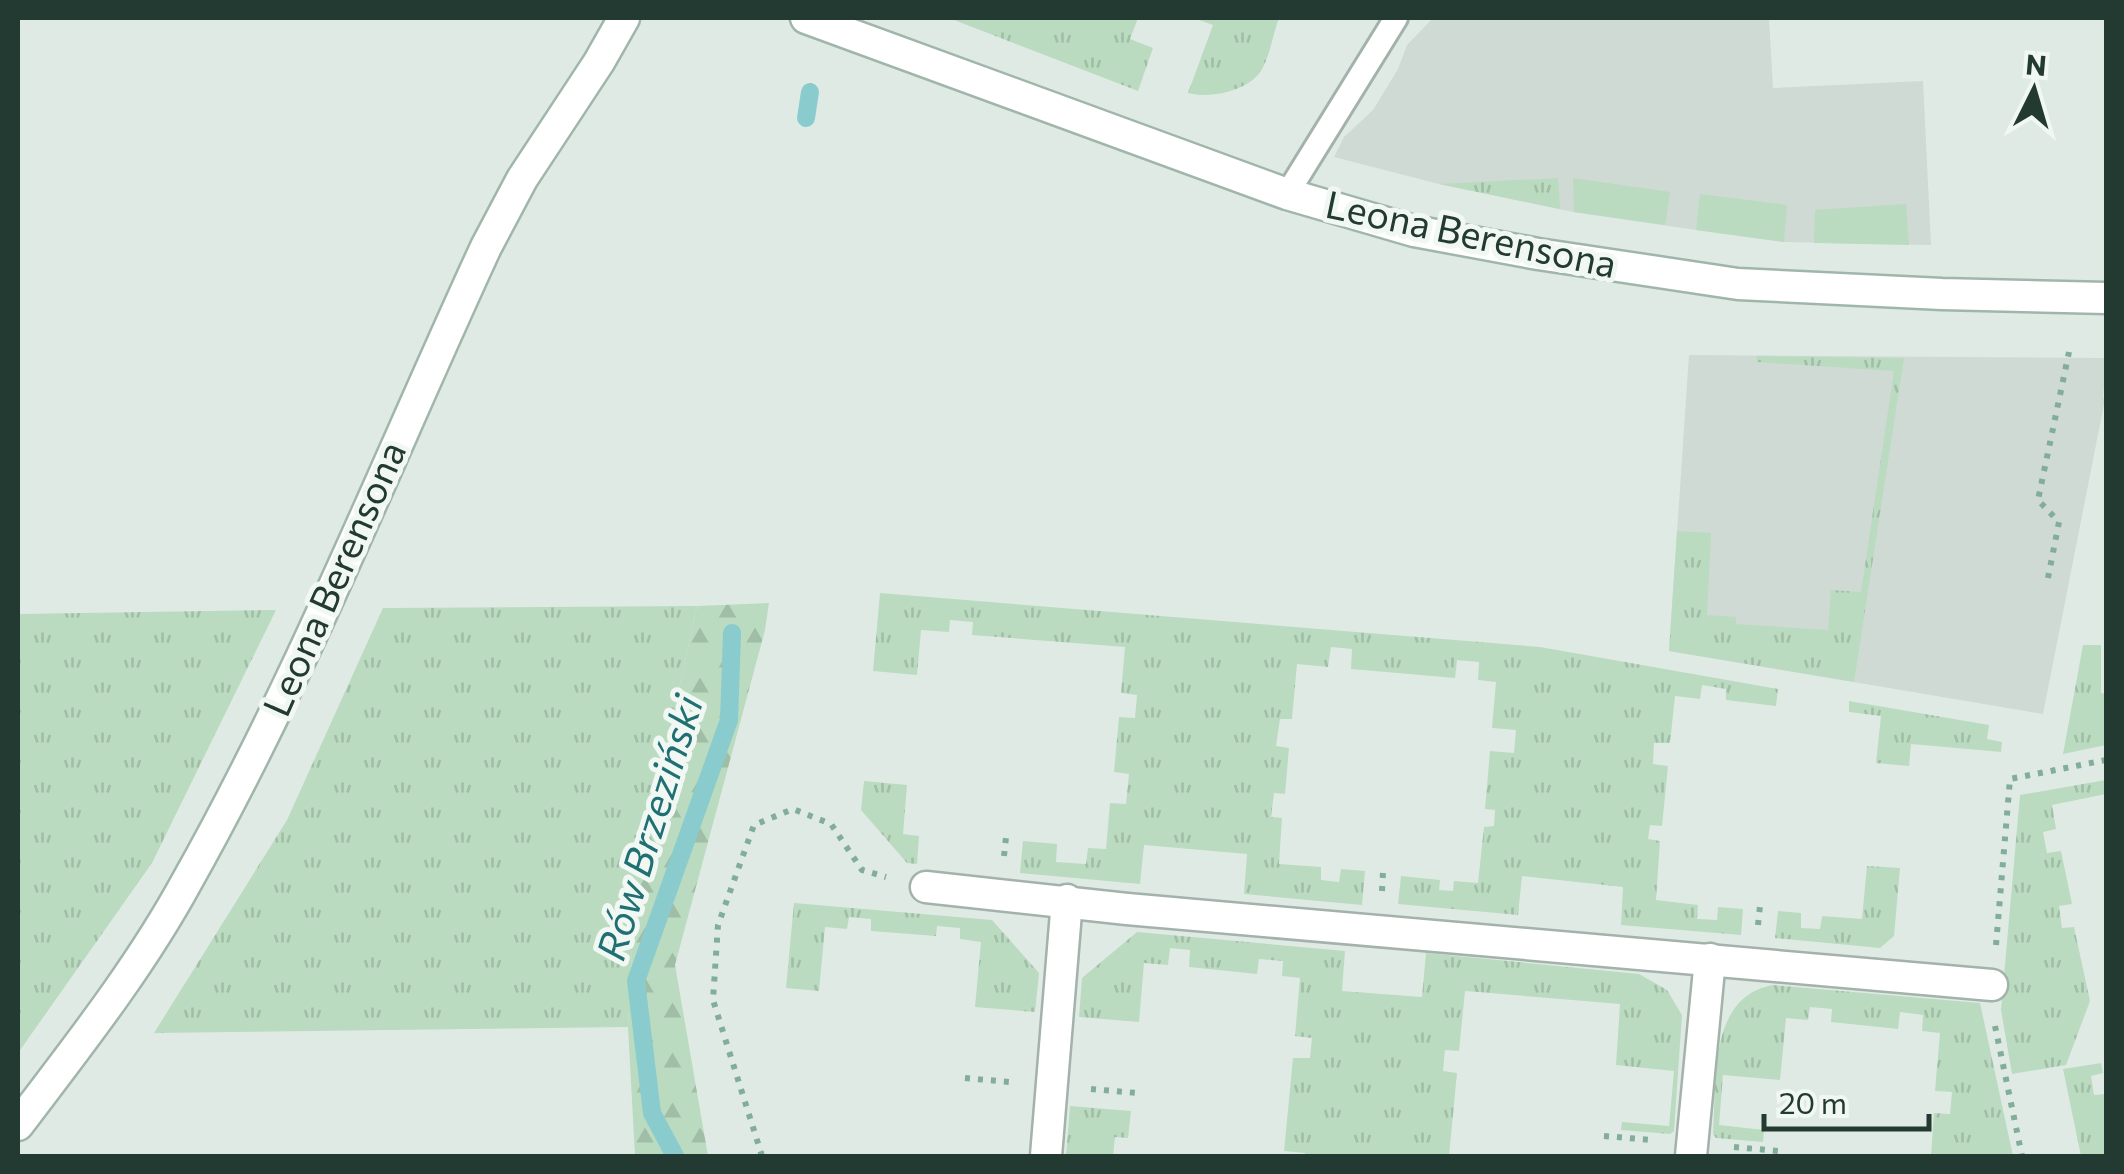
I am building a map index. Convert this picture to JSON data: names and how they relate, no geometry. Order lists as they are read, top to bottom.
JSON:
{
  "streets": {
    "street": ["Leona Berensona"]
  },
  "water": ["Rów Brzeziński"],
  "scale_bar": "20 m",
  "north": "top"
}
